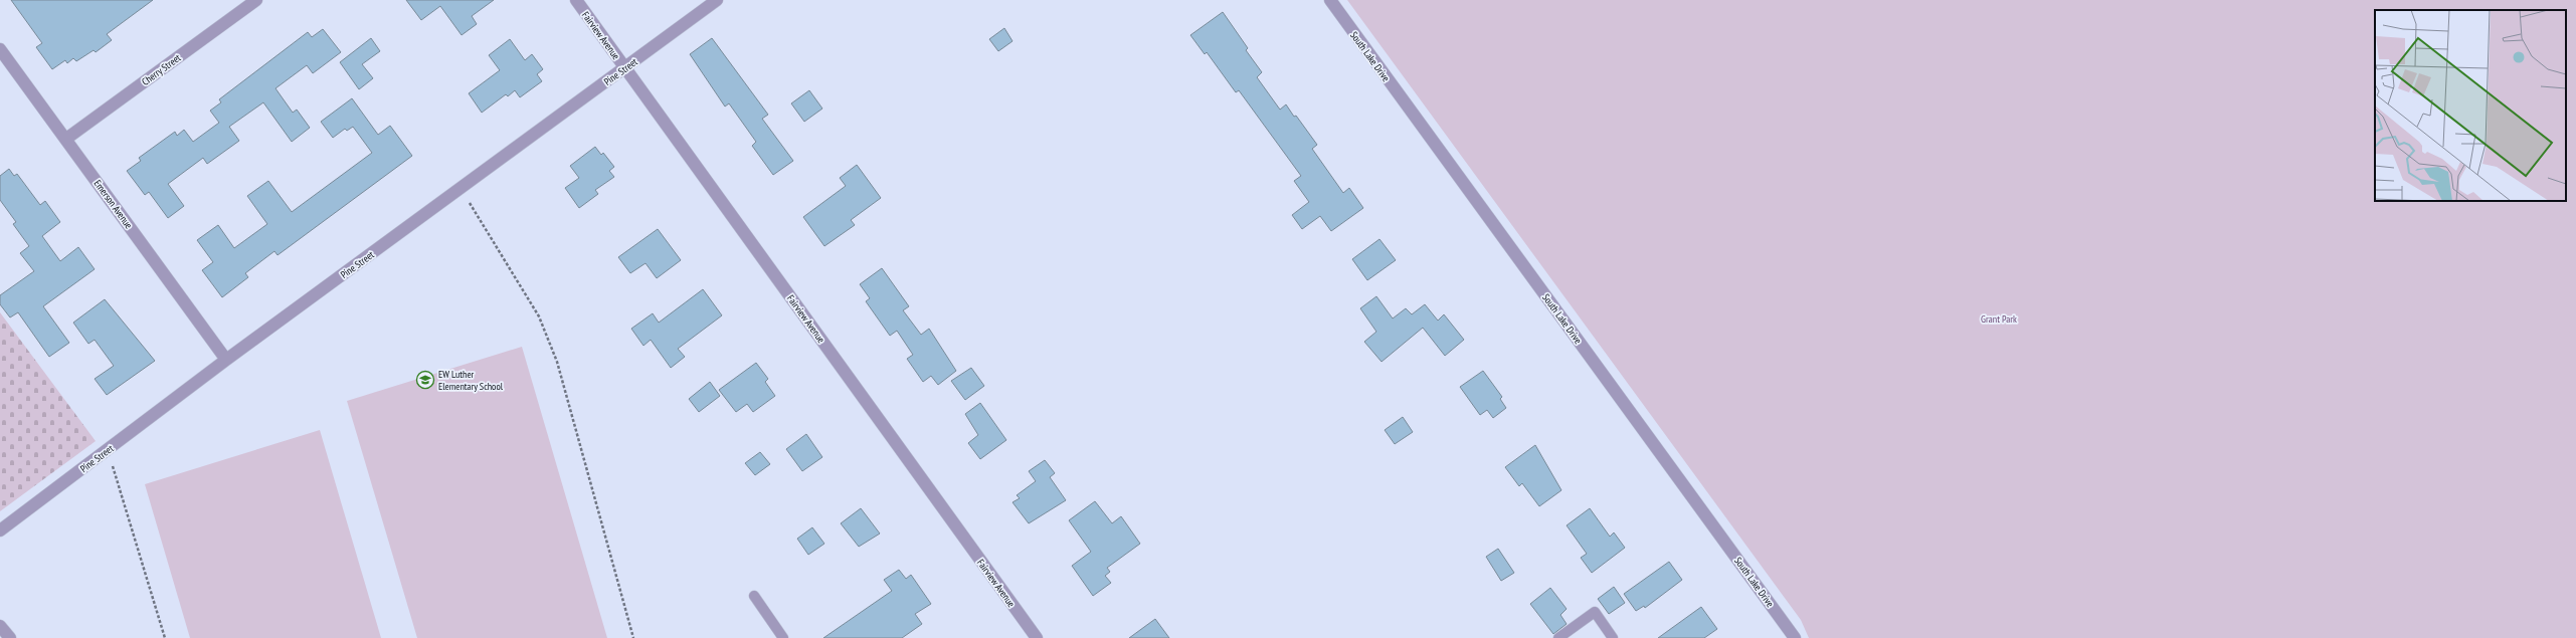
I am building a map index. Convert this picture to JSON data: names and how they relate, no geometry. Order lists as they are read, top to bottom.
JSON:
{
  "streets": {
    "street": [
      "Fairview Avenue",
      "South Lake Drive",
      "Cherry Street",
      "Pine Street",
      "Emerson Avenue"
    ]
  },
  "crossings": [
    ["Fairview Avenue", "Pine Street"],
    ["Cherry Street", "Emerson Avenue"],
    ["Pine Street", "Emerson Avenue"]
  ],
  "parks": ["Grant Park"],
  "places": {
    "school or university": ["EW Luther Elementary School"]
  }
}
